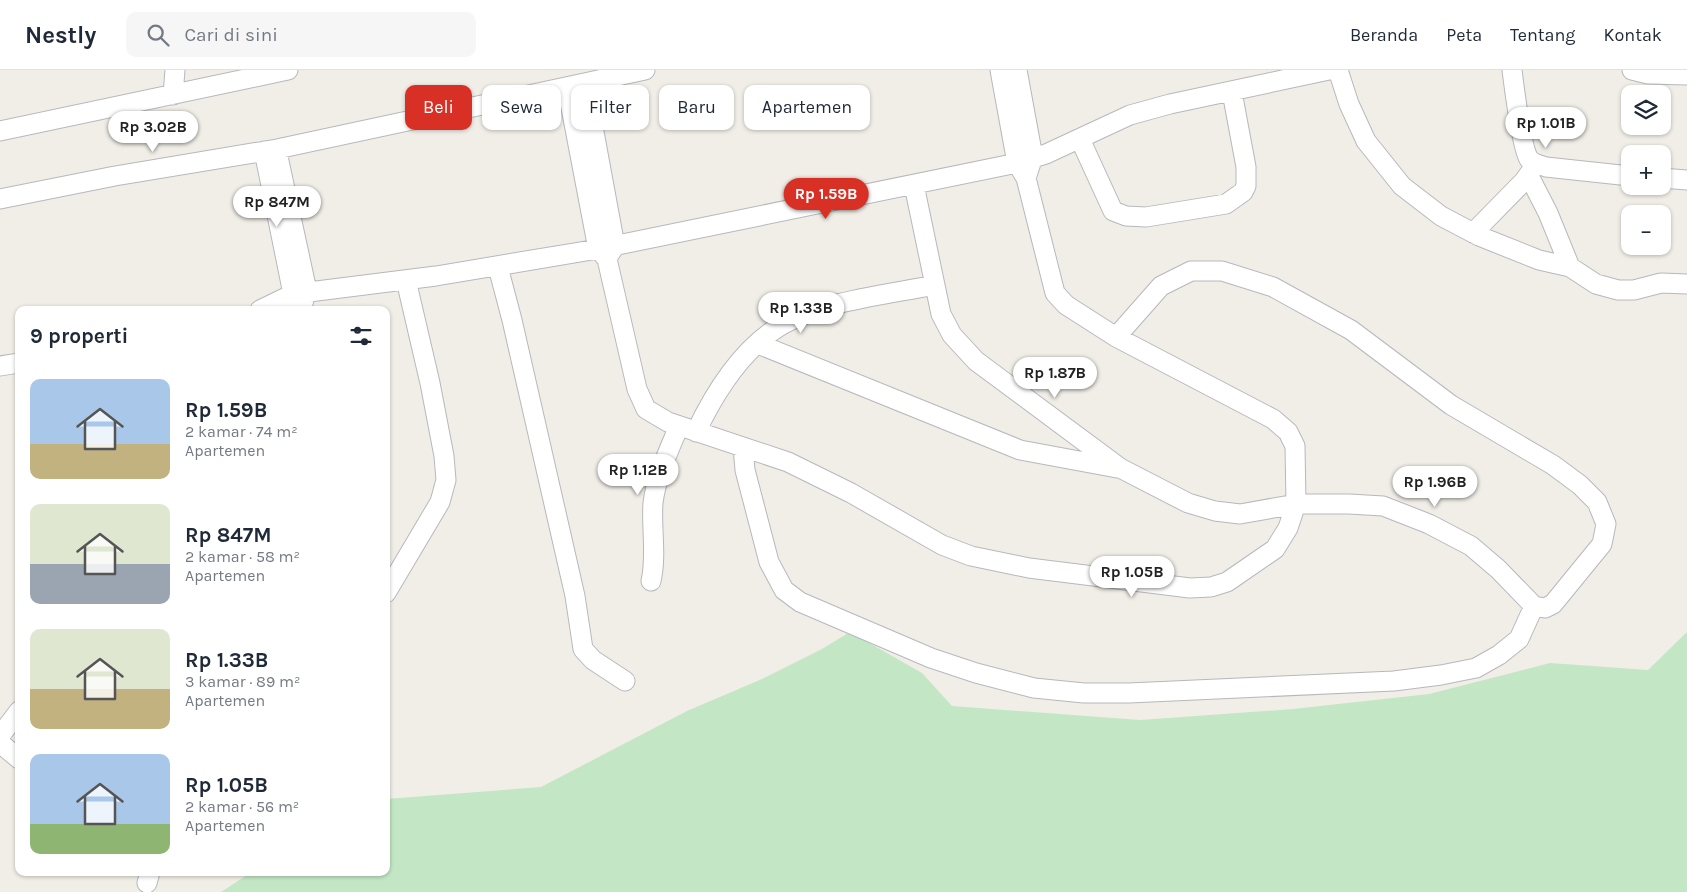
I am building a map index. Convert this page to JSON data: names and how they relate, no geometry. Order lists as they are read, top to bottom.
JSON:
{
  "page": {
    "header": "Nestly",
    "search": "Cari di sini",
    "nav": [
      "Beranda",
      "Peta",
      "Tentang",
      "Kontak"
    ],
    "map_buttons": ["+", "−"],
    "chip": [
      "Beli",
      "Sewa",
      "Filter",
      "Baru",
      "Apartemen"
    ],
    "price": [
      "Rp 1.01B",
      "Rp 3.02B",
      "Rp 1.59B",
      "Rp 847M",
      "Rp 1.33B",
      "Rp 1.87B",
      "Rp 1.12B",
      "Rp 1.96B",
      "Rp 1.05B"
    ],
    "heading": "9 properti",
    "list": [
      {
        "name": "Rp 1.59B",
        "note": "2 kamar · 74 m² · Apartemen"
      },
      {
        "name": "Rp 847M",
        "note": "2 kamar · 58 m² · Apartemen"
      },
      {
        "name": "Rp 1.33B",
        "note": "3 kamar · 89 m² · Apartemen"
      },
      {
        "name": "Rp 1.05B",
        "note": "2 kamar · 56 m² · Apartemen"
      }
    ]
  }
}
